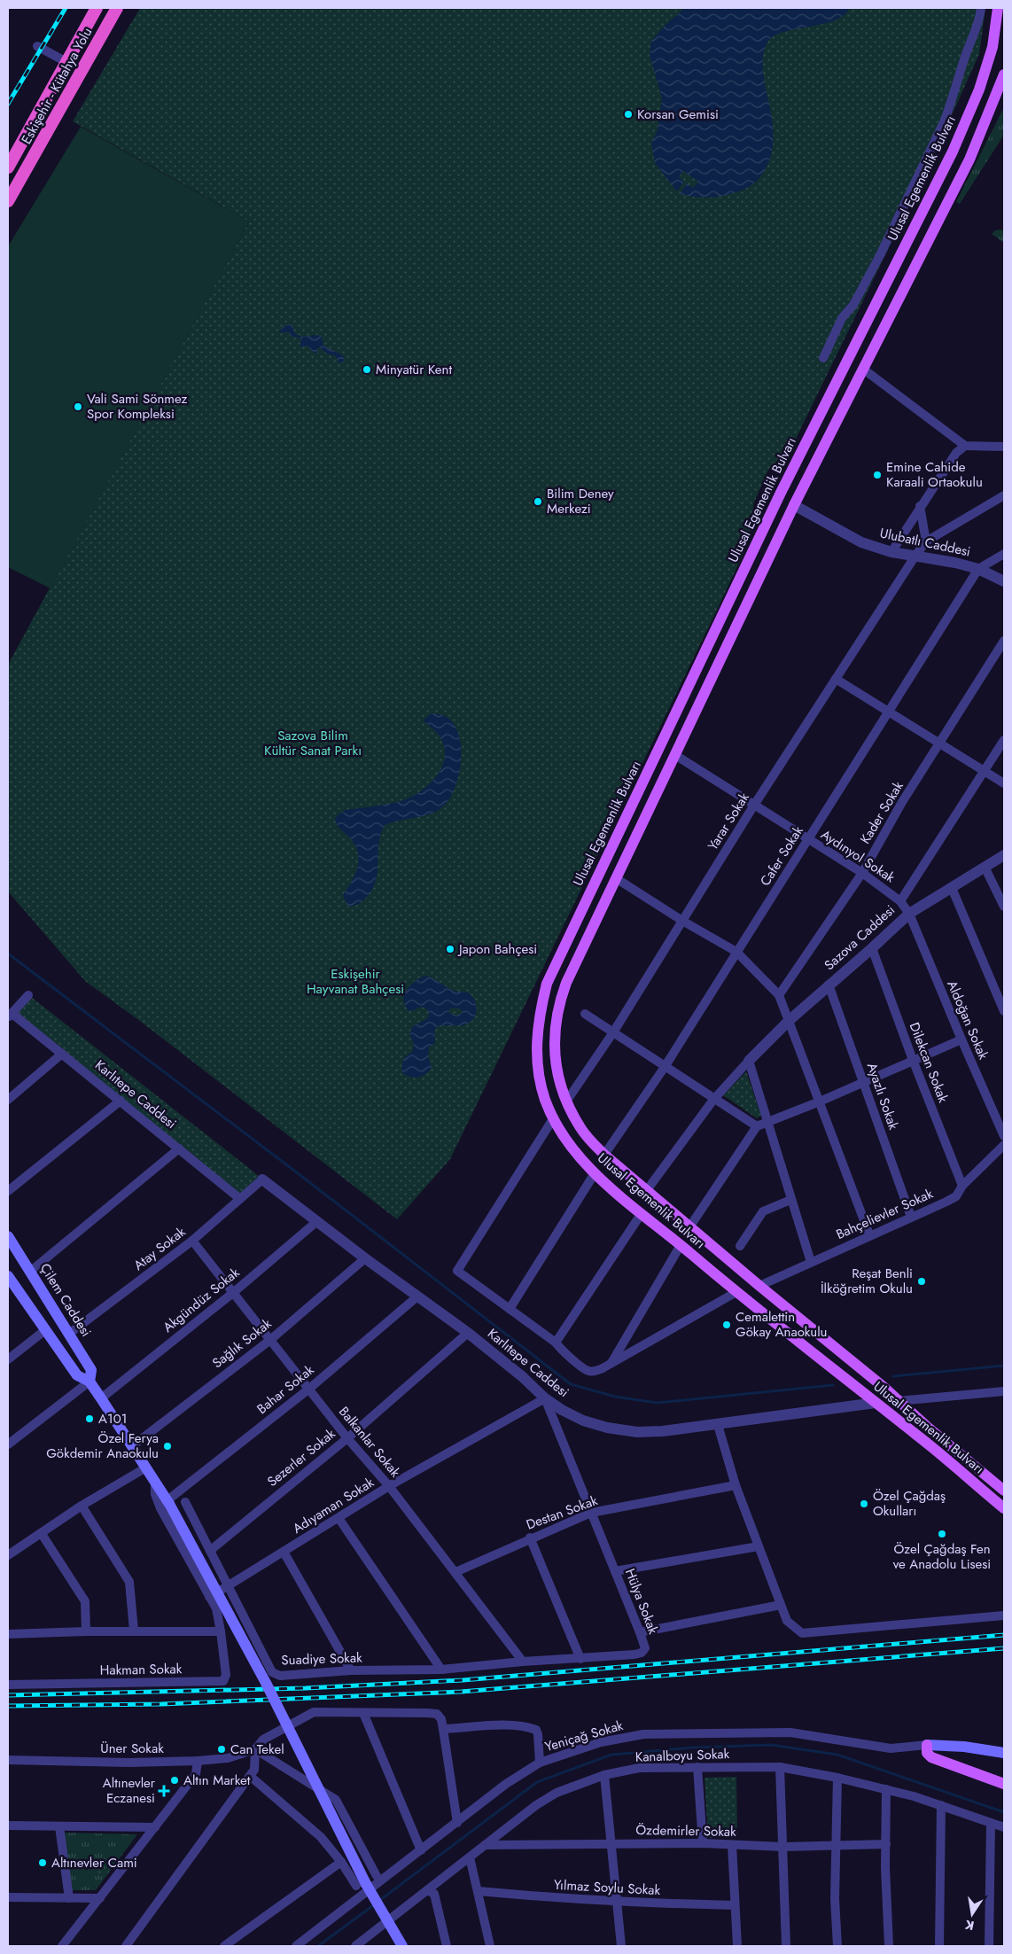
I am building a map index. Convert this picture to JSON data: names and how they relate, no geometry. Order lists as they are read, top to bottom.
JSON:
{
  "streets": {
    "highway": ["Eskişehir - Kütahya Yolu"],
    "main road": ["Ulusal Egemenlik Bulvarı", "Çilem Caddesi"],
    "street": [
      "Ulubatlı Caddesi",
      "Kader Sokak",
      "Yarar Sokak",
      "Cafer Sokak",
      "Aydınyol Sokak",
      "Sazova Caddesi",
      "Aldoğan Sokak",
      "Dilekcan Sokak",
      "Karlıtepe Caddesi",
      "Ayazlı Sokak",
      "Bahçelievler Sokak",
      "Atay Sokak",
      "Akgündüz Sokak",
      "Sağlık Sokak",
      "Bahar Sokak",
      "Balkanlar Sokak",
      "Sezerler Sokak",
      "Adıyaman Sokak",
      "Destan Sokak",
      "Hülya Sokak",
      "Suadiye Sokak",
      "Hakman Sokak",
      "Yeniçağ Sokak",
      "Üner Sokak",
      "Kanalboyu Sokak",
      "Özdemirler Sokak",
      "Yılmaz Soylu Sokak"
    ]
  },
  "crossings": [
    ["Ulusal Egemenlik Bulvarı", "Ulubatlı Caddesi"],
    ["Ulusal Egemenlik Bulvarı", "Yarar Sokak"],
    ["Ulusal Egemenlik Bulvarı", "Cafer Sokak"],
    ["Ulusal Egemenlik Bulvarı", "Aydınyol Sokak"],
    ["Ulusal Egemenlik Bulvarı", "Karlıtepe Caddesi"],
    ["Ulusal Egemenlik Bulvarı", "Bahçelievler Sokak"],
    ["Ulubatlı Caddesi", "Yarar Sokak"],
    ["Ulubatlı Caddesi", "Cafer Sokak"],
    ["Kader Sokak", "Aydınyol Sokak"],
    ["Yarar Sokak", "Aydınyol Sokak"],
    ["Cafer Sokak", "Aydınyol Sokak"],
    ["Aydınyol Sokak", "Sazova Caddesi"],
    ["Aydınyol Sokak", "Aldoğan Sokak"],
    ["Sazova Caddesi", "Aldoğan Sokak"],
    ["Sazova Caddesi", "Dilekcan Sokak"],
    ["Sazova Caddesi", "Ayazlı Sokak"],
    ["Dilekcan Sokak", "Bahçelievler Sokak"],
    ["Karlıtepe Caddesi", "Atay Sokak"],
    ["Karlıtepe Caddesi", "Akgündüz Sokak"],
    ["Karlıtepe Caddesi", "Sağlık Sokak"],
    ["Karlıtepe Caddesi", "Bahar Sokak"],
    ["Karlıtepe Caddesi", "Sezerler Sokak"],
    ["Karlıtepe Caddesi", "Adıyaman Sokak"],
    ["Karlıtepe Caddesi", "Hülya Sokak"],
    ["Ayazlı Sokak", "Bahçelievler Sokak"],
    ["Atay Sokak", "Çilem Caddesi"],
    ["Atay Sokak", "Balkanlar Sokak"],
    ["Akgündüz Sokak", "Balkanlar Sokak"],
    ["Sağlık Sokak", "Balkanlar Sokak"],
    ["Bahar Sokak", "Balkanlar Sokak"],
    ["Balkanlar Sokak", "Sezerler Sokak"],
    ["Balkanlar Sokak", "Adıyaman Sokak"],
    ["Balkanlar Sokak", "Destan Sokak"],
    ["Balkanlar Sokak", "Hülya Sokak"],
    ["Adıyaman Sokak", "Hülya Sokak"],
    ["Adıyaman Sokak", "Suadiye Sokak"],
    ["Destan Sokak", "Hülya Sokak"],
    ["Hülya Sokak", "Suadiye Sokak"],
    ["Kanalboyu Sokak", "Özdemirler Sokak"]
  ],
  "parks": ["Sazova Bilim Kültür Sanat Parkı", "Eskişehir Hayvanat Bahçesi"],
  "places": {
    "other": [
      "Korsan Gemisi",
      "Minyatür Kent",
      "Vali Sami Sönmez Spor Kompleksi",
      "Emine Cahide Karaali Ortaokulu",
      "Bilim Deney Merkezi",
      "Japon Bahçesi",
      "Reşat Benli İlköğretim Okulu",
      "Cemalettin Gökay Anaokulu",
      "A101",
      "Özel Ferya Gökdemir Anaokulu",
      "Özel Çağdaş Okulları",
      "Özel Çağdaş Fen ve Anadolu Lisesi",
      "Can Tekel",
      "Altın Market",
      "Altınevler Cami"
    ],
    "health": ["Altınevler Eczanesi"]
  },
  "north": "bottom"
}
